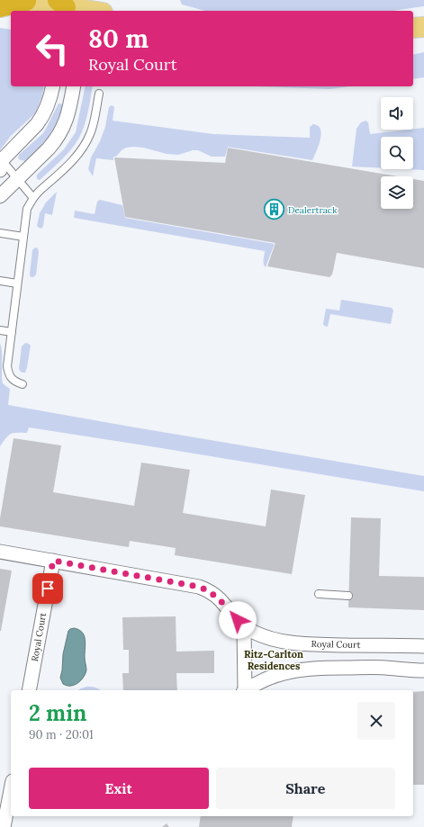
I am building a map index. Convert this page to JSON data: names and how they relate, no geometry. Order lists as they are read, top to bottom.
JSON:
{
  "streets": {
    "street": ["Royal Court"]
  },
  "districts": ["Ritz-Carlton Residences"],
  "places": {
    "building": ["Dealertrack"]
  },
  "page": {
    "turn": ["80 m", "Royal Court"],
    "heading": ["2 min", "90 m · 20:01"],
    "buttons": ["Exit", "Share"]
  }
}
